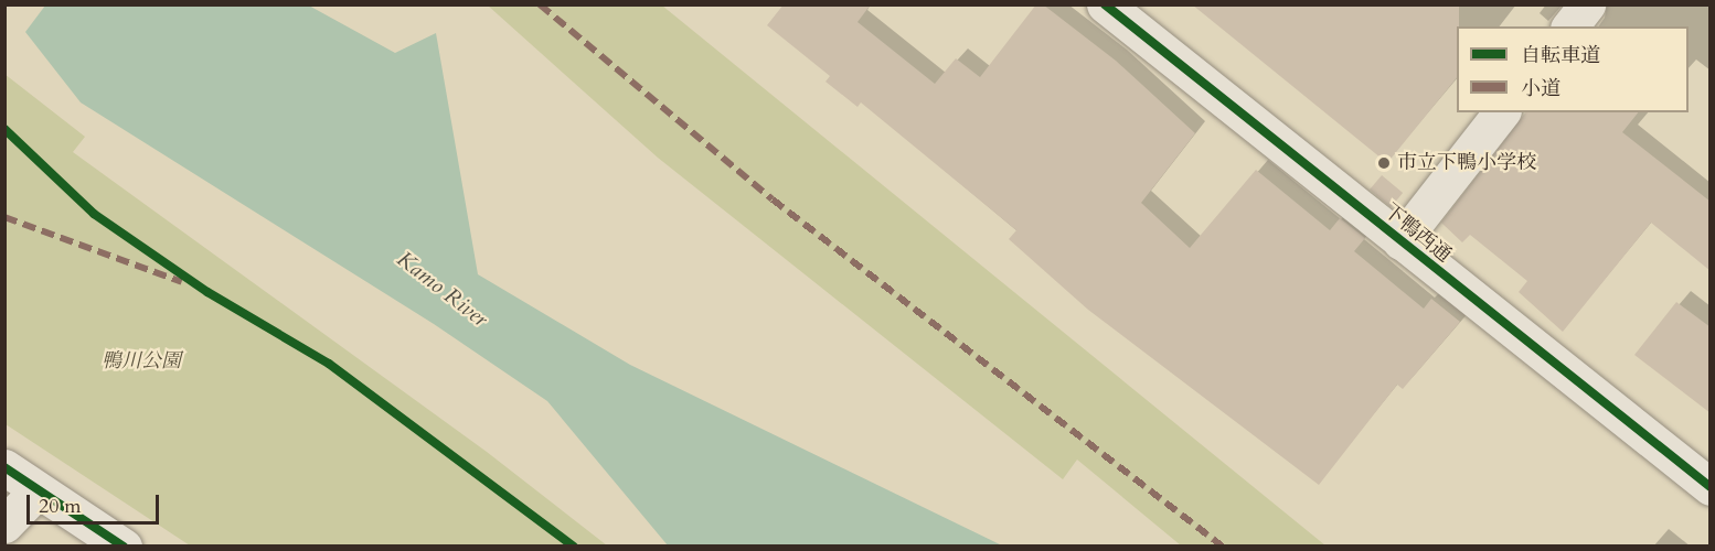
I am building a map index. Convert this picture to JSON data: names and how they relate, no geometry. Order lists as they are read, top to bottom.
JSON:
{
  "streets": {
    "street": ["下鴨西通"]
  },
  "water": ["Kamo River"],
  "parks": ["鴨川公園"],
  "places": ["市立下鴨小学校"],
  "legend": ["自転車道", "小道"],
  "scale_bar": "20 m"
}
